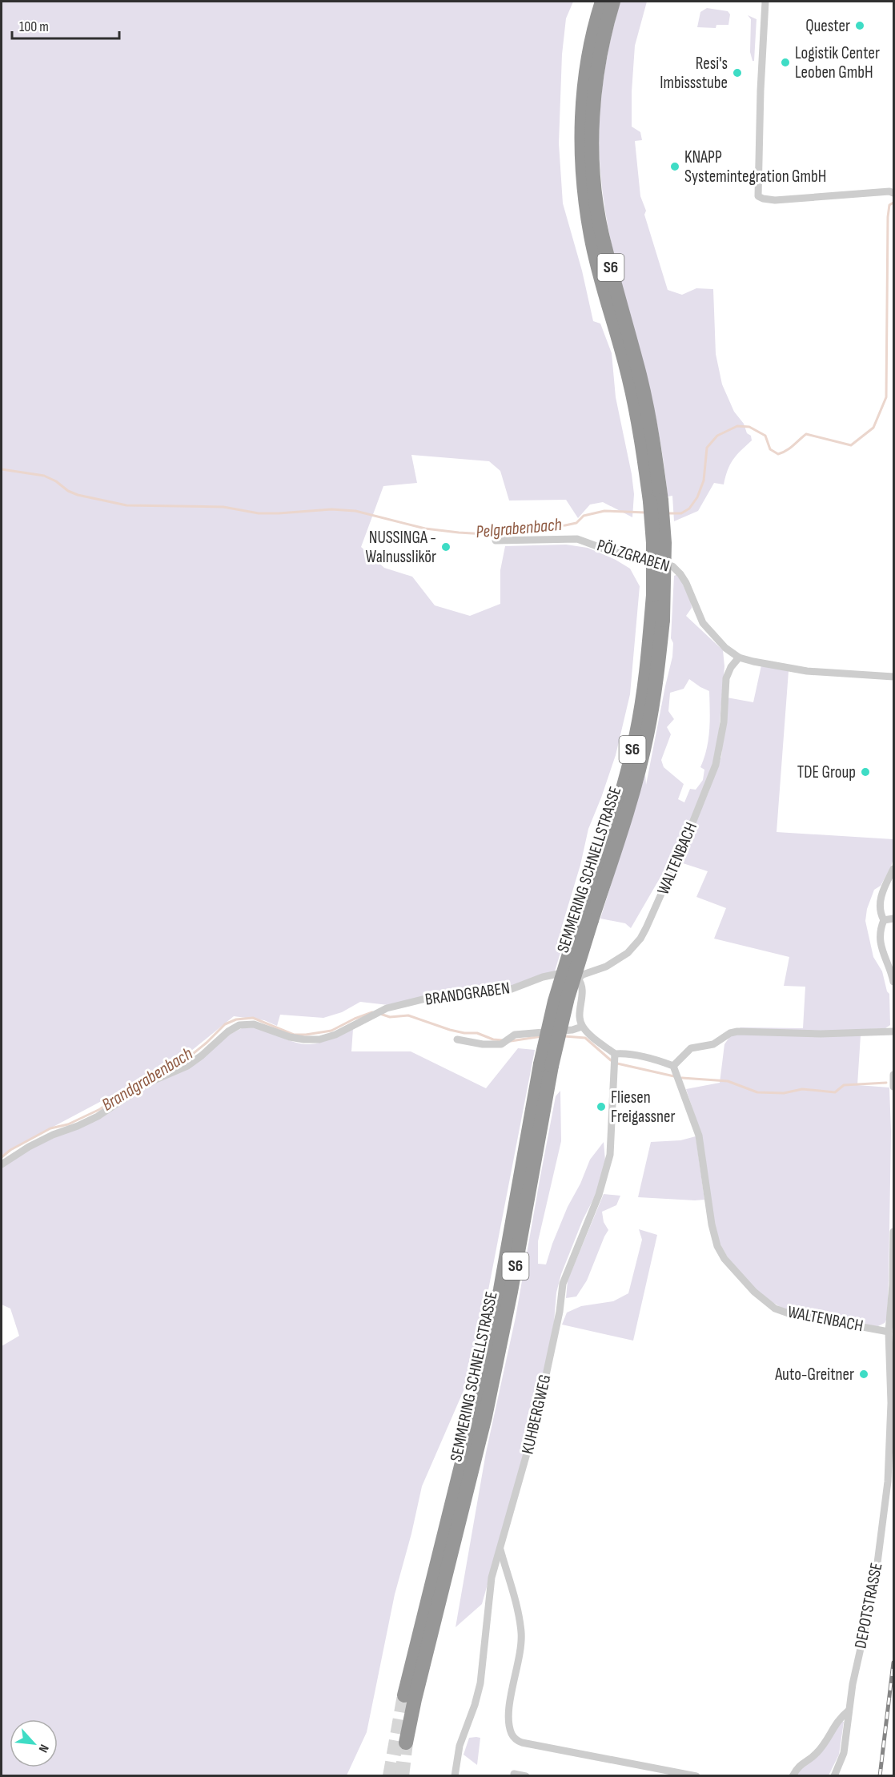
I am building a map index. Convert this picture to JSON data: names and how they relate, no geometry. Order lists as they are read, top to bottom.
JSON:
{
  "streets": {
    "highway": ["S6", "SEMMERING SCHNELLSTRASSE"],
    "street": [
      "PÖLZGRABEN",
      "WALTENBACH",
      "BRANDGRABEN",
      "KUHBERGWEG",
      "DEPOTSTRASSE"
    ]
  },
  "crossings": [
    ["PÖLZGRABEN", "WALTENBACH"],
    ["WALTENBACH", "BRANDGRABEN"],
    ["WALTENBACH", "DEPOTSTRASSE"]
  ],
  "water": ["Pelgrabenbach", "Brandgrabenbach"],
  "places": [
    "Quester",
    "Logistik Center Leoben GmbH",
    "Resi's Imbissstube",
    "KNAPP Systemintegration GmbH",
    "NUSSINGA - Walnusslikör",
    "TDE Group",
    "Fliesen Freigassner",
    "Auto-Greitner"
  ],
  "scale_bar": "100 m",
  "north": "bottom right"
}
